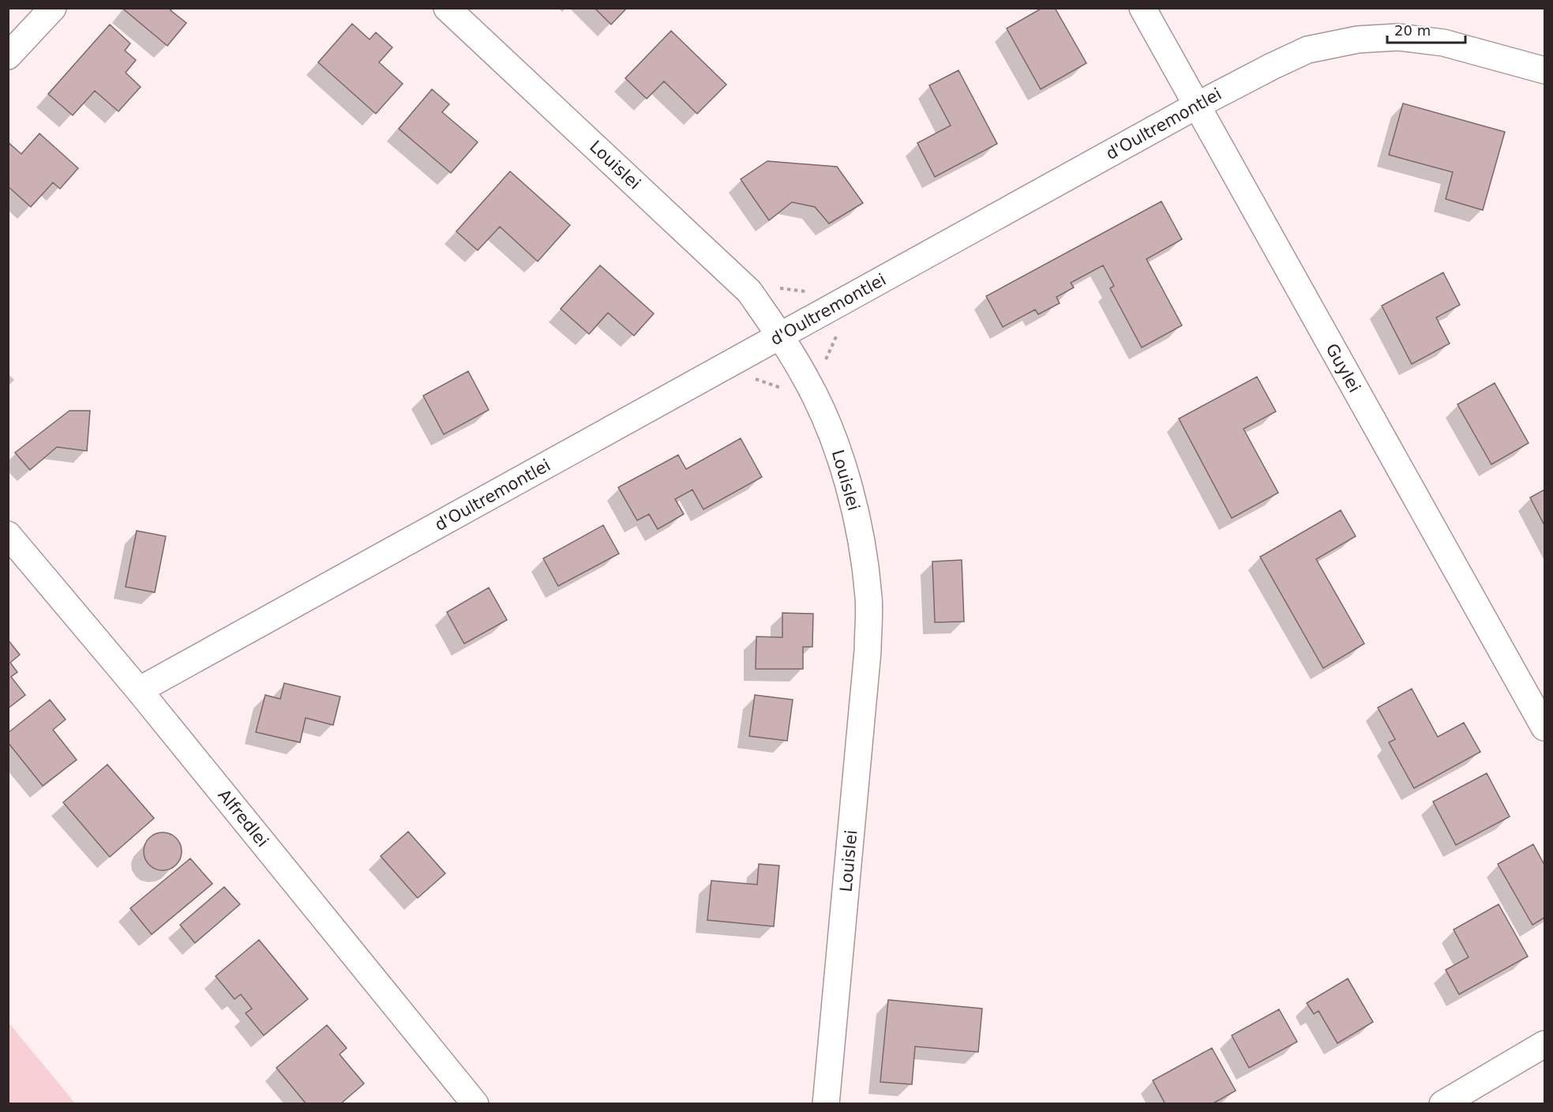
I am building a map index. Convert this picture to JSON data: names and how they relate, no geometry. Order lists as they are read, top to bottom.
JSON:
{
  "streets": {
    "street": [
      "d'Oultremontlei",
      "Louislei",
      "Guylei",
      "Alfredlei"
    ]
  },
  "crossings": [
    ["d'Oultremontlei", "Louislei"],
    ["d'Oultremontlei", "Guylei"],
    ["d'Oultremontlei", "Alfredlei"]
  ],
  "scale_bar": "20 m"
}
